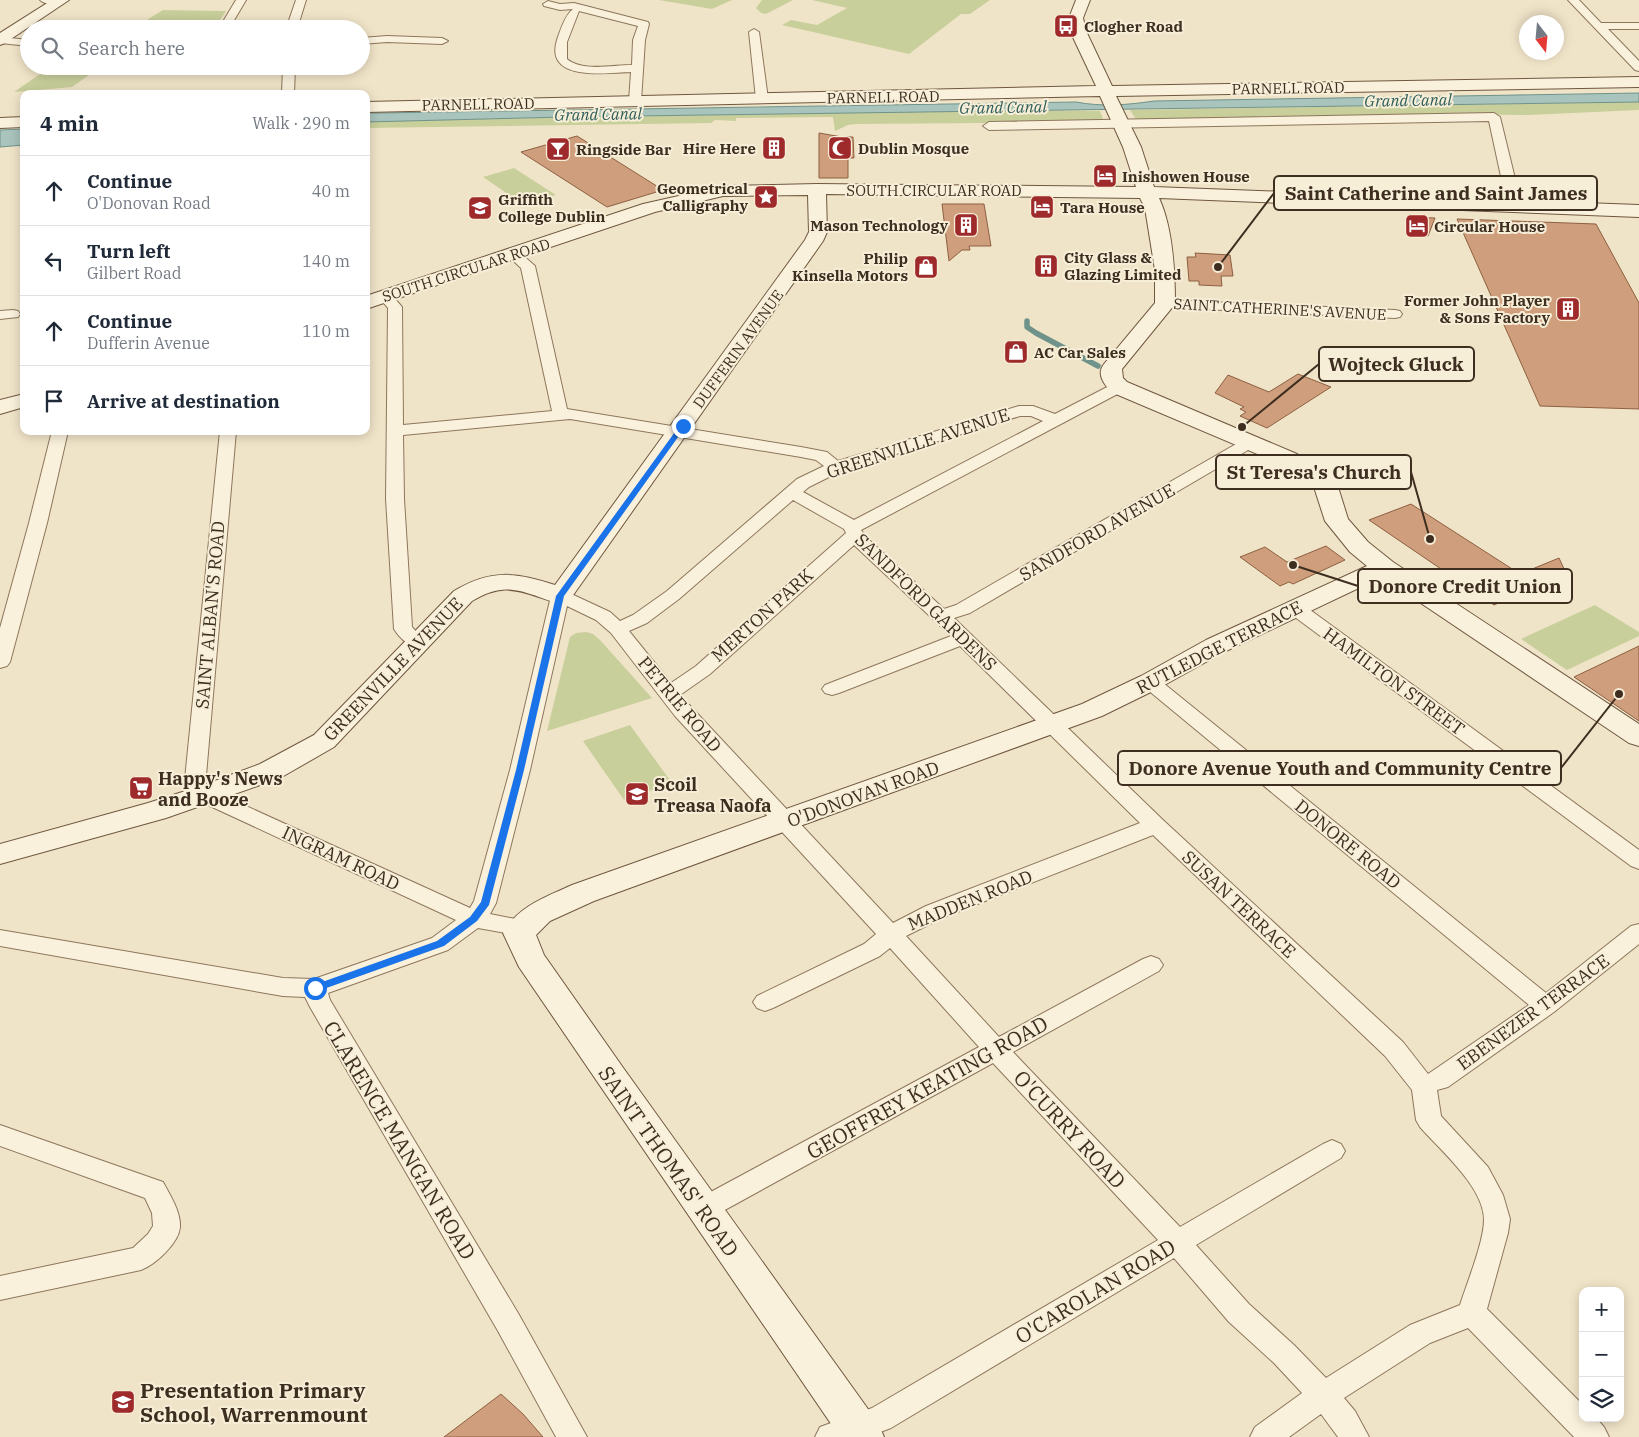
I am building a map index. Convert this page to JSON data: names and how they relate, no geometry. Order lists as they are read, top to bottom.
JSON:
{
  "streets": {
    "street": [
      "PARNELL ROAD",
      "SOUTH CIRCULAR ROAD",
      "SAINT CATHERINE'S AVENUE",
      "DUFFERIN AVENUE",
      "GREENVILLE AVENUE",
      "SANDFORD AVENUE",
      "SANDFORD GARDENS",
      "SAINT ALBAN'S ROAD",
      "MERTON PARK",
      "RUTLEDGE TERRACE",
      "HAMILTON STREET",
      "PETRIE ROAD",
      "O'DONOVAN ROAD",
      "DONORE ROAD",
      "INGRAM ROAD",
      "MADDEN ROAD",
      "SUSAN TERRACE",
      "EBENEZER TERRACE",
      "GEOFFREY KEATING ROAD",
      "O'CURRY ROAD",
      "CLARENCE MANGAN ROAD",
      "SAINT THOMAS' ROAD",
      "O'CAROLAN ROAD"
    ]
  },
  "crossings": [
    ["SOUTH CIRCULAR ROAD", "DUFFERIN AVENUE"],
    ["DUFFERIN AVENUE", "GREENVILLE AVENUE"],
    ["GREENVILLE AVENUE", "SANDFORD GARDENS"],
    ["GREENVILLE AVENUE", "SAINT ALBAN'S ROAD"],
    ["GREENVILLE AVENUE", "MERTON PARK"],
    ["GREENVILLE AVENUE", "PETRIE ROAD"],
    ["GREENVILLE AVENUE", "INGRAM ROAD"],
    ["SANDFORD AVENUE", "SANDFORD GARDENS"],
    ["SANDFORD GARDENS", "MERTON PARK"],
    ["SANDFORD GARDENS", "RUTLEDGE TERRACE"],
    ["SANDFORD GARDENS", "O'DONOVAN ROAD"],
    ["SANDFORD GARDENS", "SUSAN TERRACE"],
    ["SAINT ALBAN'S ROAD", "INGRAM ROAD"],
    ["MERTON PARK", "PETRIE ROAD"],
    ["RUTLEDGE TERRACE", "HAMILTON STREET"],
    ["RUTLEDGE TERRACE", "O'DONOVAN ROAD"],
    ["RUTLEDGE TERRACE", "DONORE ROAD"],
    ["RUTLEDGE TERRACE", "SUSAN TERRACE"],
    ["PETRIE ROAD", "O'DONOVAN ROAD"],
    ["PETRIE ROAD", "O'CURRY ROAD"],
    ["O'DONOVAN ROAD", "INGRAM ROAD"],
    ["O'DONOVAN ROAD", "SUSAN TERRACE"],
    ["O'DONOVAN ROAD", "O'CURRY ROAD"],
    ["O'DONOVAN ROAD", "SAINT THOMAS' ROAD"],
    ["DONORE ROAD", "EBENEZER TERRACE"],
    ["INGRAM ROAD", "SAINT THOMAS' ROAD"],
    ["MADDEN ROAD", "SUSAN TERRACE"],
    ["MADDEN ROAD", "O'CURRY ROAD"],
    ["SUSAN TERRACE", "EBENEZER TERRACE"],
    ["GEOFFREY KEATING ROAD", "O'CURRY ROAD"],
    ["GEOFFREY KEATING ROAD", "SAINT THOMAS' ROAD"],
    ["O'CURRY ROAD", "O'CAROLAN ROAD"],
    ["SAINT THOMAS' ROAD", "O'CAROLAN ROAD"]
  ],
  "water": ["Grand Canal"],
  "places": {
    "bus stop": ["Clogher Road"],
    "building": [
      "Hire Here",
      "Mason Technology",
      "City Glass & Glazing Limited",
      "Former John Player & Sons Factory"
    ],
    "mosque": ["Dublin Mosque"],
    "bar": ["Ringside Bar"],
    "hotel": ["Inishowen House", "Tara House", "Circular House"],
    "place": ["Geometrical Calligraphy"],
    "school or university": ["Griffith College Dublin", "Scoil Treasa Naofa", "Presentation Primary School, Warrenmount"],
    "shop": ["Philip Kinsella Motors", "AC Car Sales"],
    "other": [
      "Saint Catherine and Saint James",
      "Wojteck Gluck",
      "St Teresa's Church",
      "Donore Credit Union",
      "Donore Avenue Youth and Community Centre"
    ],
    "supermarket": ["Happy's News and Booze"]
  },
  "north": "bottom",
  "page": {
    "search": "Search here",
    "heading": ["4 min", "Walk · 290 m"],
    "list": [
      ["Continue", "O'Donovan Road", "40 m"],
      ["Turn left", "Gilbert Road", "140 m"],
      ["Continue", "Dufferin Avenue", "110 m"],
      "Arrive at destination"
    ],
    "map_buttons": ["+", "−"]
  }
}
